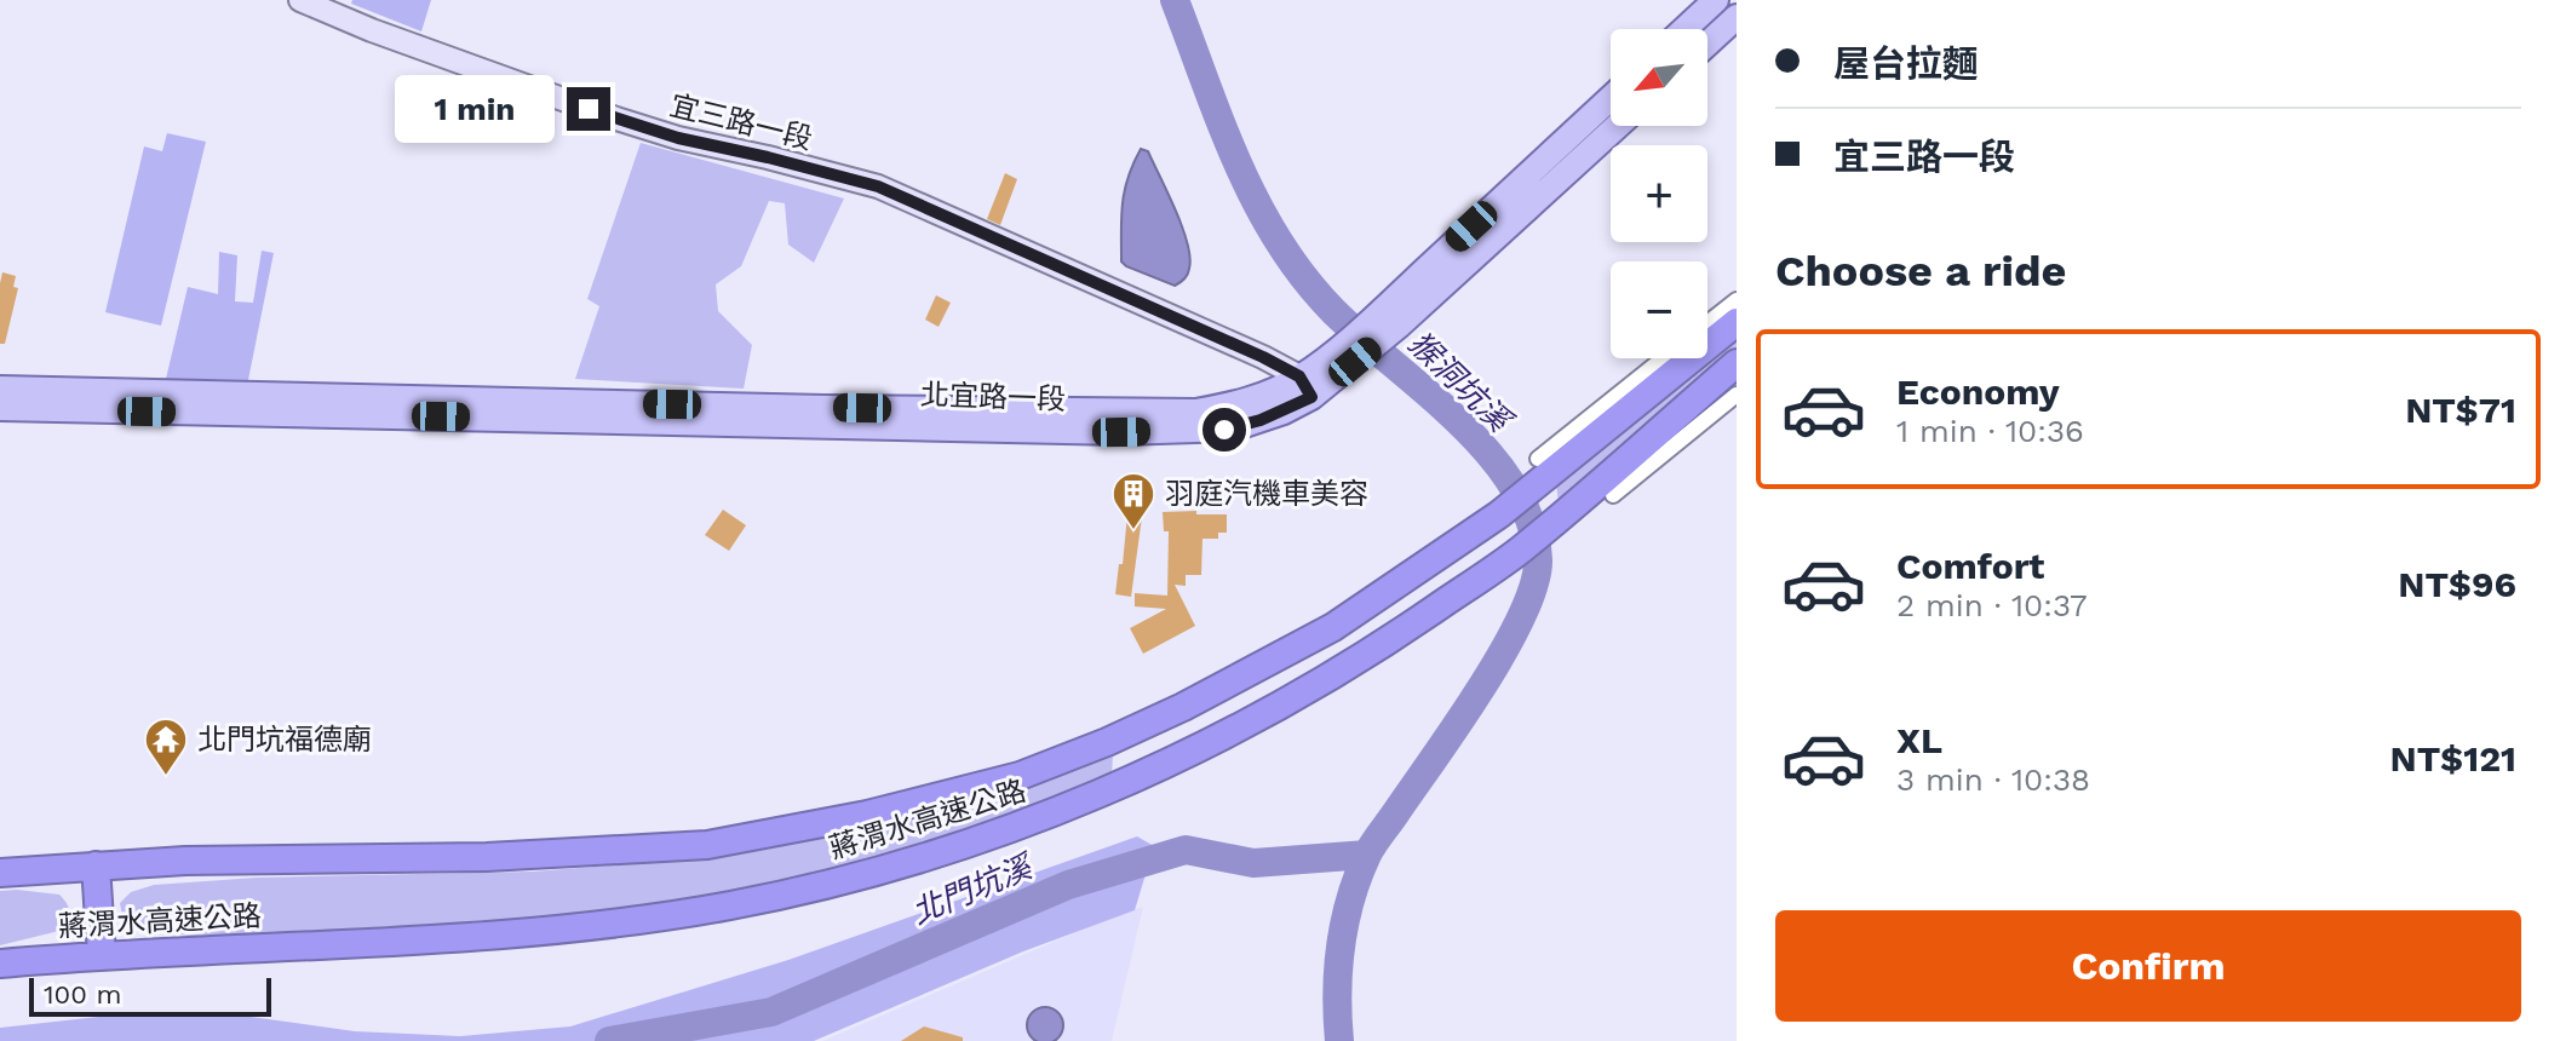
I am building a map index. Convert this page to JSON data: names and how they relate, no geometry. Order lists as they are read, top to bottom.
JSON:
{
  "streets": {
    "highway": ["蔣渭水高速公路"],
    "main road": ["北宜路一段"],
    "street": ["宜三路一段"]
  },
  "crossings": [
    ["宜三路一段", "北宜路一段"]
  ],
  "water": ["猴洞坑溪", "北門坑溪"],
  "places": {
    "building": ["羽庭汽機車美容"],
    "temple": ["北門坑福德廟"]
  },
  "scale_bar": "100 m",
  "north": "bottom left",
  "page": {
    "banner": ["屋台拉麵", "宜三路一段"],
    "map_buttons": ["+", "−"],
    "bubble": "1 min",
    "heading": "Choose a ride",
    "list": [
      {
        "name": "Economy",
        "note": "1 min · 10:36",
        "value": "NT$71"
      },
      {
        "name": "Comfort",
        "note": "2 min · 10:37",
        "value": "NT$96"
      },
      {
        "name": "XL",
        "note": "3 min · 10:38",
        "value": "NT$121"
      }
    ],
    "buttons": "Confirm",
    "scale": "100 m"
  }
}
